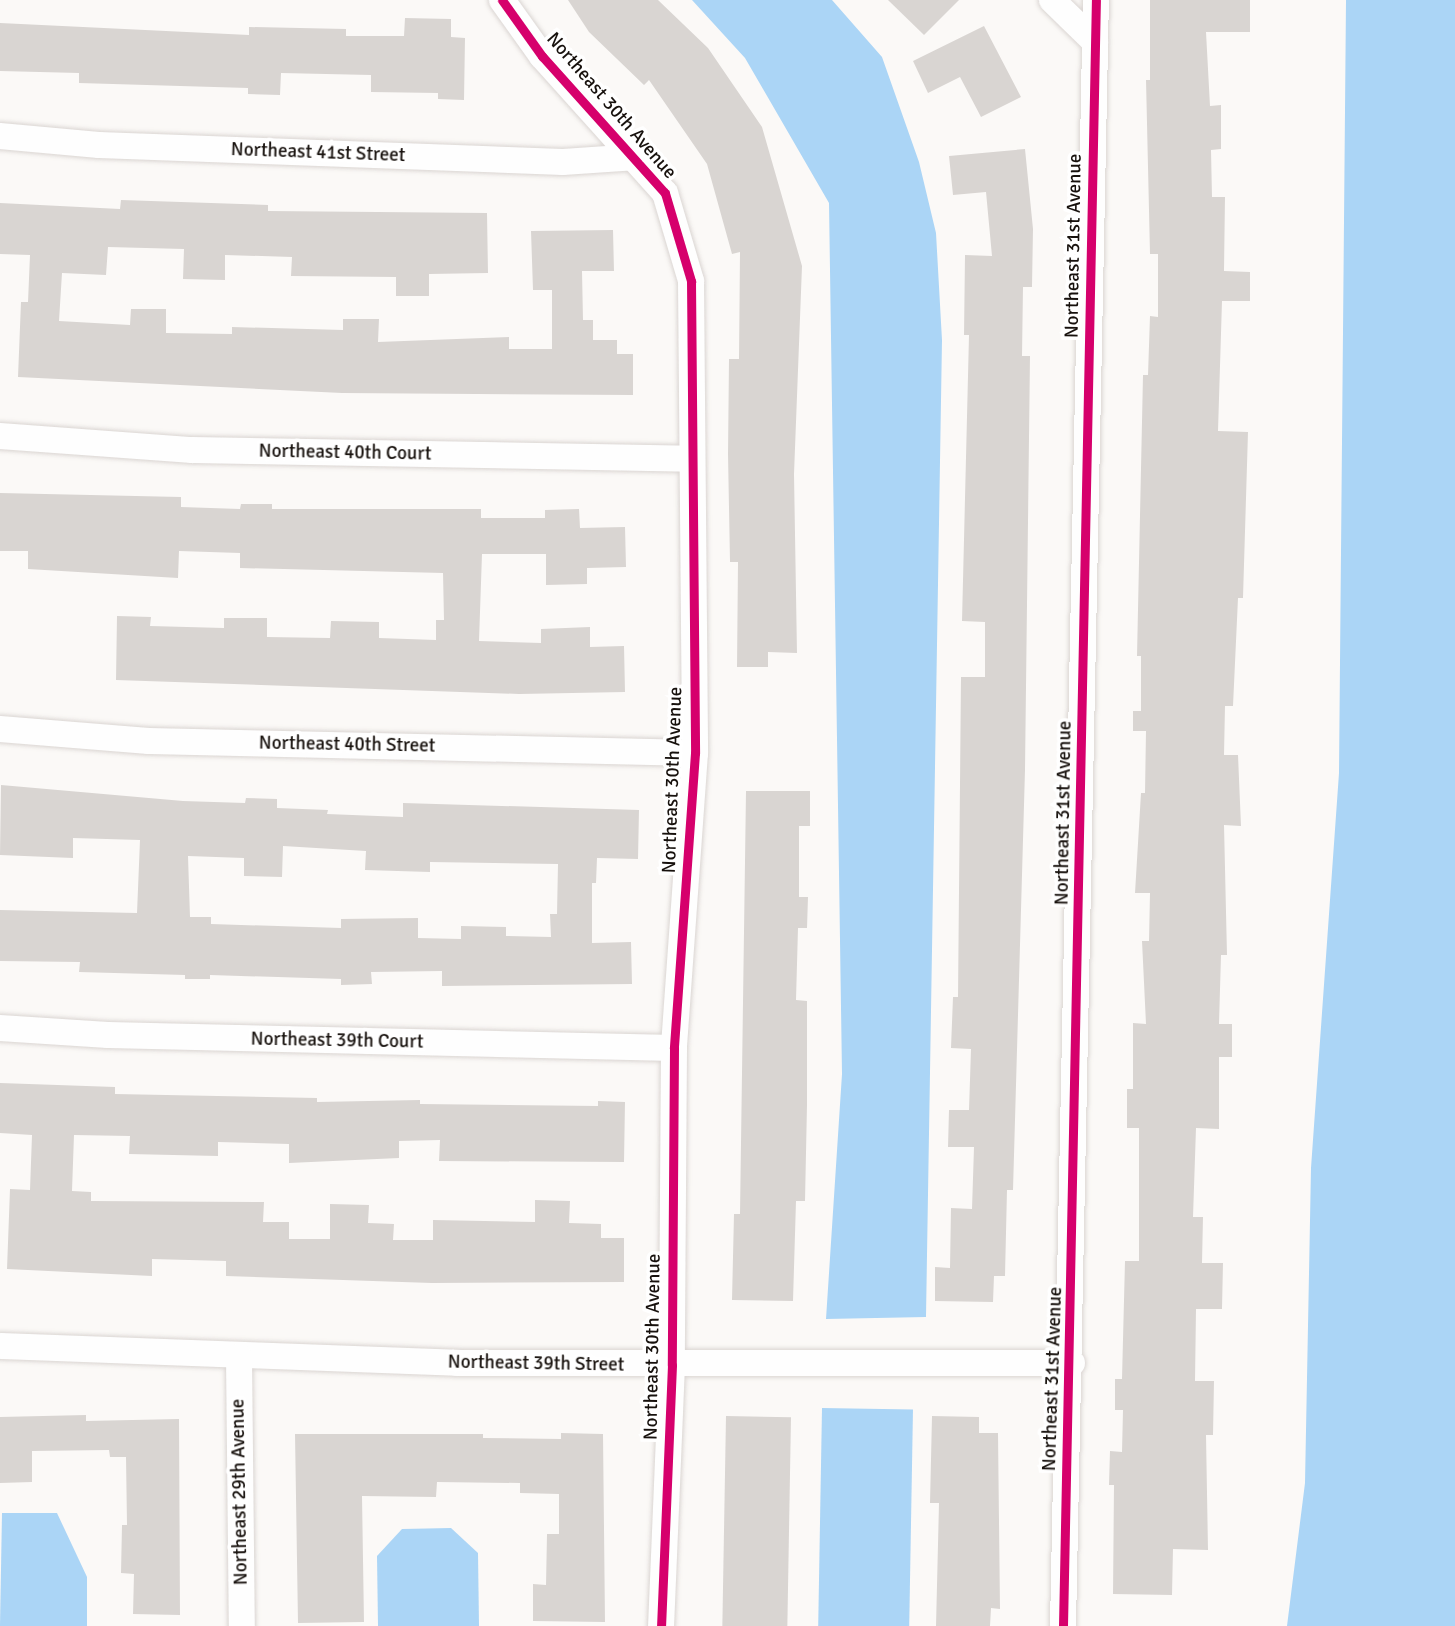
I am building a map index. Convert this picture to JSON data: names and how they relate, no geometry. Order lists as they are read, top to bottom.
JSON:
{
  "streets": {
    "street": [
      "Northeast 30th Avenue",
      "Northeast 41st Street",
      "Northeast 31st Avenue",
      "Northeast 40th Court",
      "Northeast 40th Street",
      "Northeast 39th Court",
      "Northeast 39th Street",
      "Northeast 29th Avenue"
    ]
  },
  "crossings": [
    ["Northeast 30th Avenue", "Northeast 41st Street"],
    ["Northeast 30th Avenue", "Northeast 40th Court"],
    ["Northeast 30th Avenue", "Northeast 40th Street"],
    ["Northeast 30th Avenue", "Northeast 39th Court"],
    ["Northeast 30th Avenue", "Northeast 39th Street"],
    ["Northeast 31st Avenue", "Northeast 39th Street"],
    ["Northeast 39th Street", "Northeast 29th Avenue"]
  ]
}
